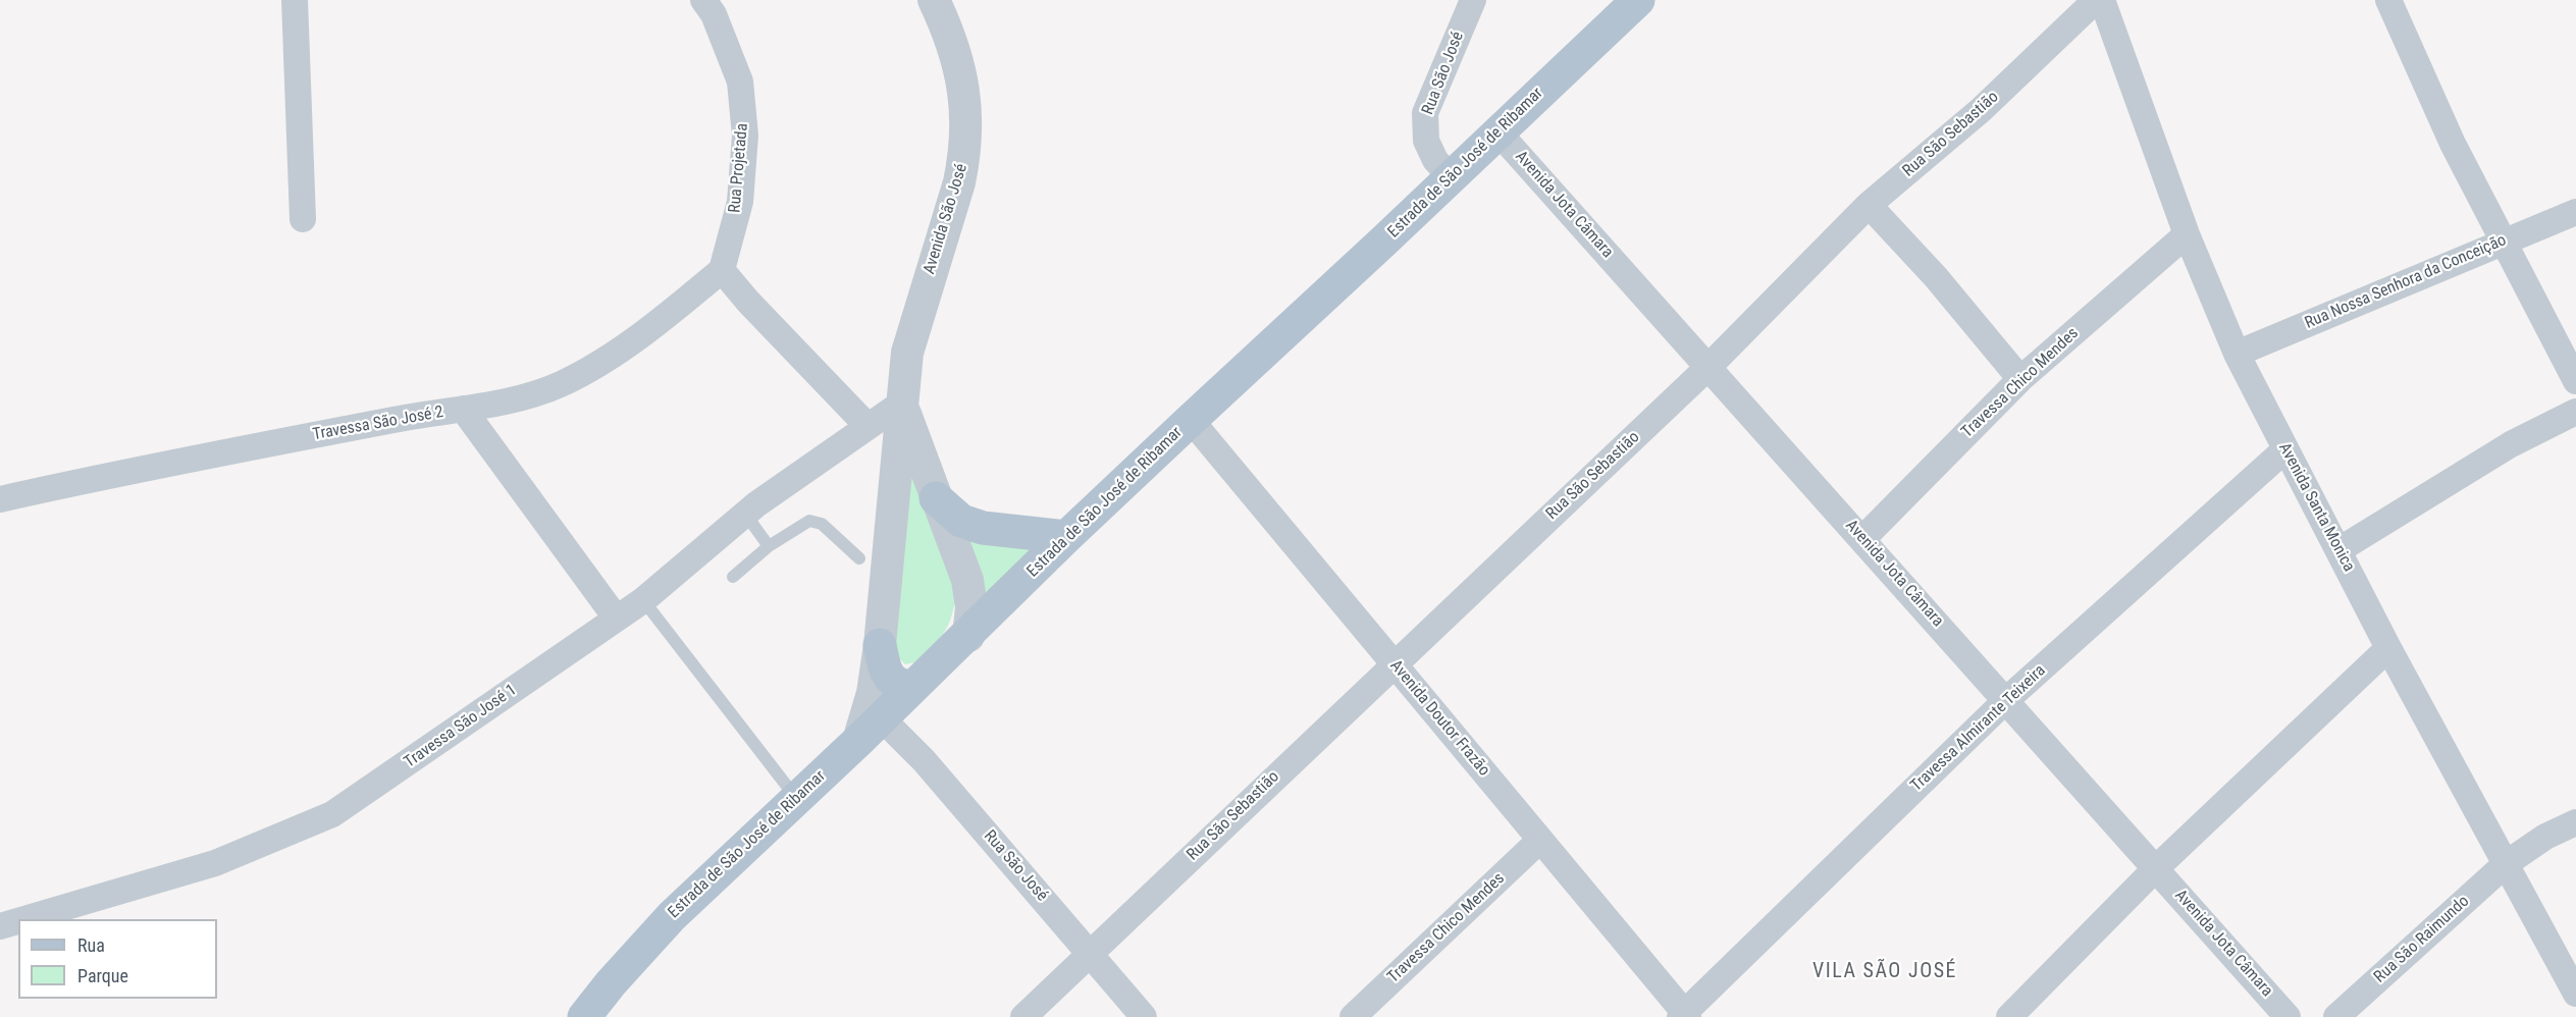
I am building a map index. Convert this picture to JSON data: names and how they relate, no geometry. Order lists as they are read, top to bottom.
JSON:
{
  "streets": {
    "main road": ["Estrada de São José de Ribamar"],
    "street": [
      "Rua São José",
      "Rua São Sebastião",
      "Rua Projetada",
      "Avenida Jota Câmara",
      "Avenida São José",
      "Rua Nossa Senhora da Conceição",
      "Travessa Chico Mendes",
      "Travessa São José 2",
      "Avenida Santa Monica",
      "Avenida Doutor Frazão",
      "Travessa São José 1",
      "Travessa Almirante Teixeira",
      "Rua São Raimundo"
    ]
  },
  "crossings": [
    ["Rua São José", "Rua São Sebastião"],
    ["Rua São José", "Estrada de São José de Ribamar"],
    ["Rua São Sebastião", "Avenida Jota Câmara"],
    ["Rua São Sebastião", "Avenida Doutor Frazão"],
    ["Estrada de São José de Ribamar", "Avenida Jota Câmara"],
    ["Estrada de São José de Ribamar", "Avenida São José"],
    ["Estrada de São José de Ribamar", "Avenida Doutor Frazão"],
    ["Rua Projetada", "Travessa São José 2"],
    ["Avenida Jota Câmara", "Travessa Chico Mendes"],
    ["Avenida Jota Câmara", "Travessa Almirante Teixeira"],
    ["Avenida São José", "Travessa São José 1"],
    ["Rua Nossa Senhora da Conceição", "Avenida Santa Monica"],
    ["Travessa Chico Mendes", "Avenida Santa Monica"],
    ["Travessa Chico Mendes", "Avenida Doutor Frazão"],
    ["Avenida Santa Monica", "Travessa Almirante Teixeira"],
    ["Avenida Santa Monica", "Rua São Raimundo"],
    ["Avenida Doutor Frazão", "Travessa Almirante Teixeira"]
  ],
  "districts": ["VILA SÃO JOSÉ"],
  "legend": ["Rua", "Parque"]
}
